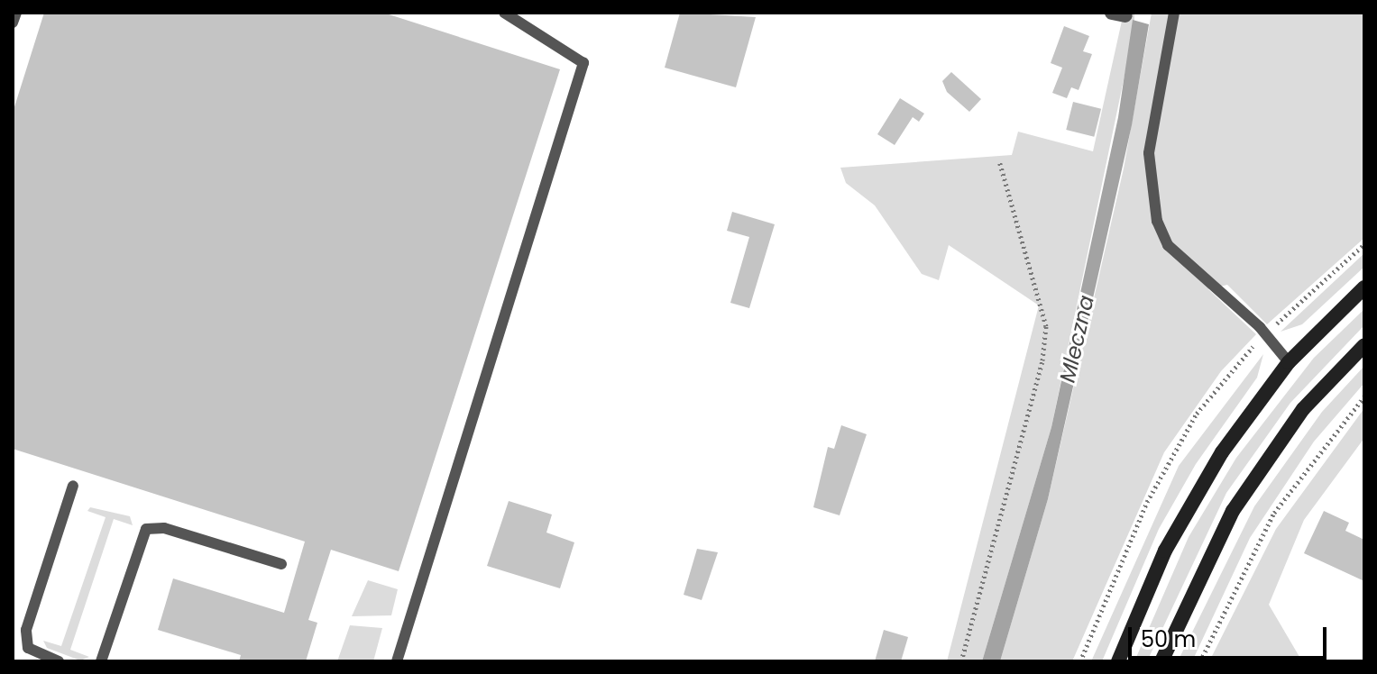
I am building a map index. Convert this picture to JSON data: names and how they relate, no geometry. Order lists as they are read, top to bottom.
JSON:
{
  "water": ["Mleczna"],
  "scale_bar": "50 m"
}
